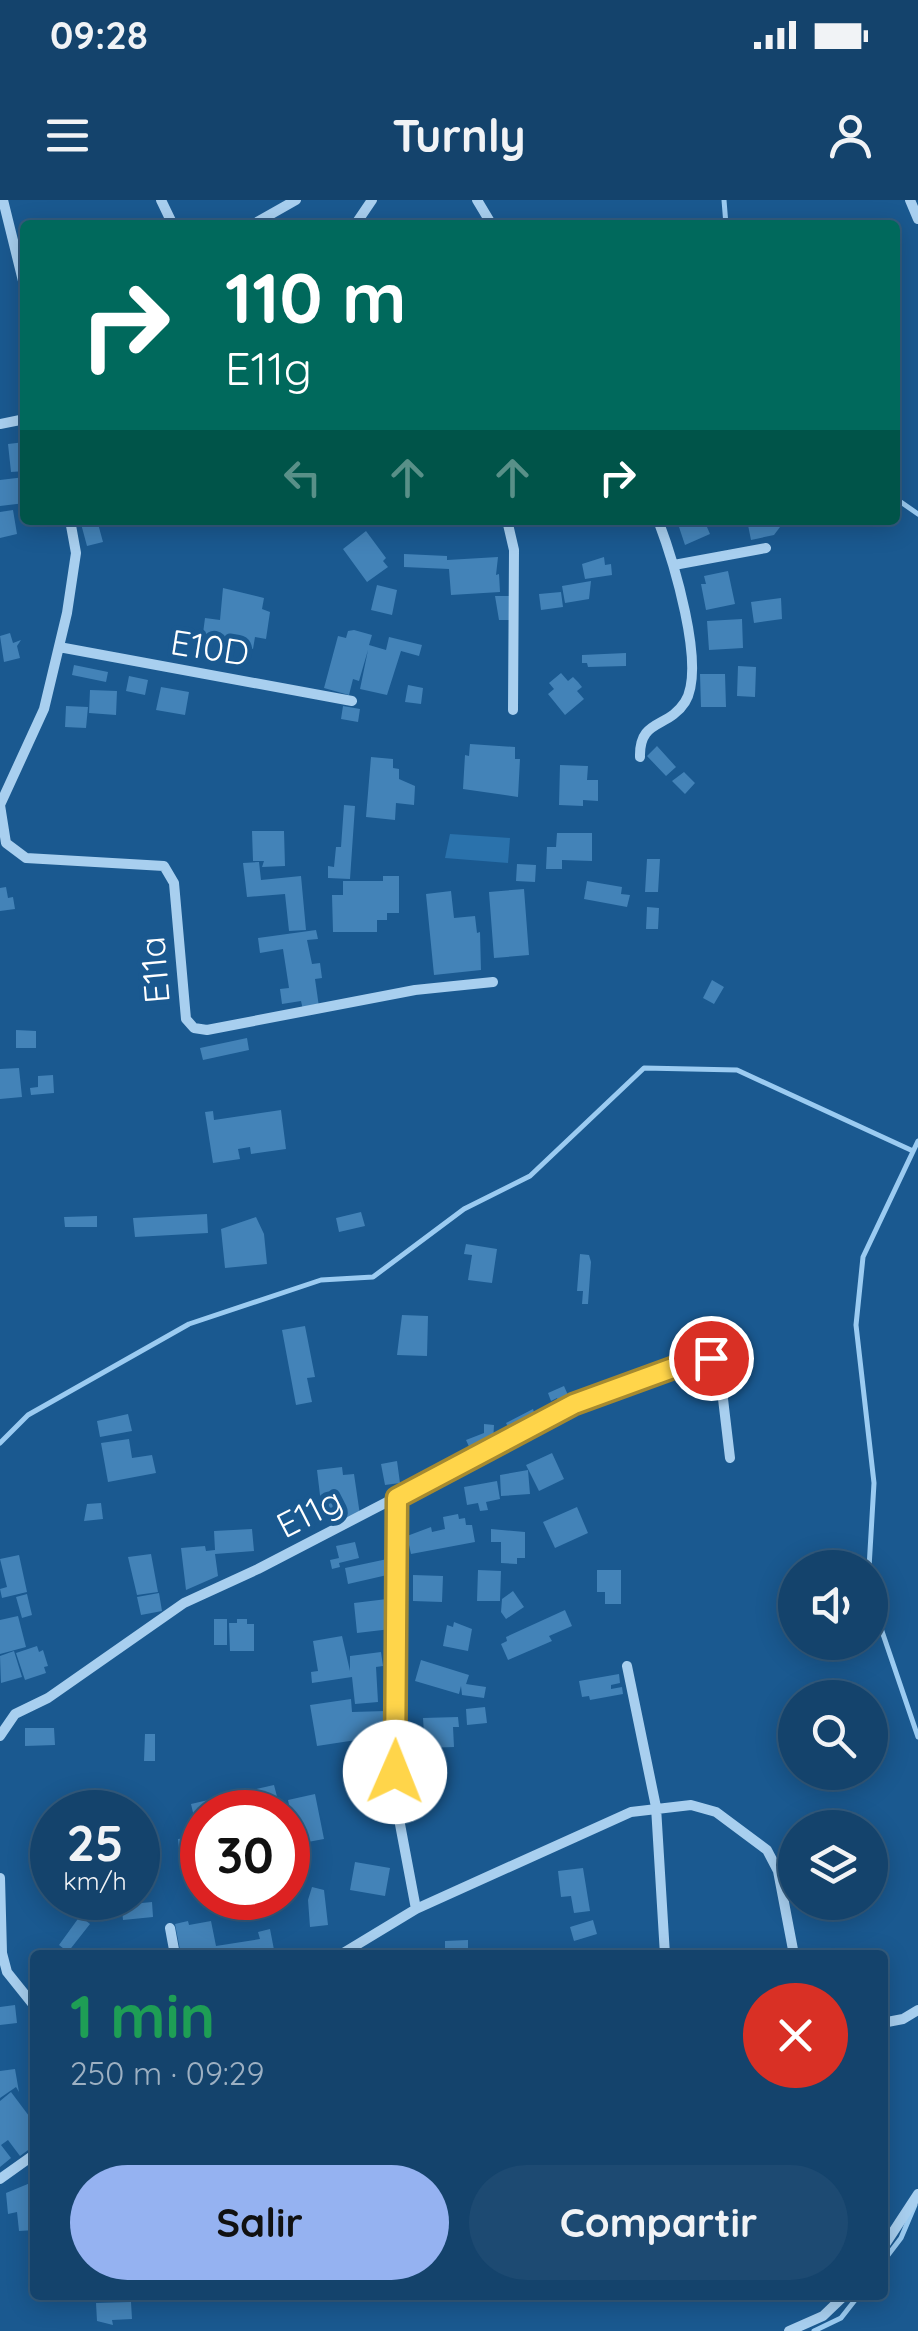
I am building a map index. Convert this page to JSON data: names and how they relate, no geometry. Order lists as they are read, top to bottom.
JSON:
{
  "streets": {
    "street": ["E10D", "E11a", "E11g"]
  },
  "page": {
    "status": "09:28",
    "header": "Turnly",
    "turn": ["110 m", "E11g"],
    "speed": "25 km/h",
    "limit": "30",
    "heading": ["1 min", "250 m · 09:29"],
    "buttons": ["Salir", "Compartir"]
  }
}
